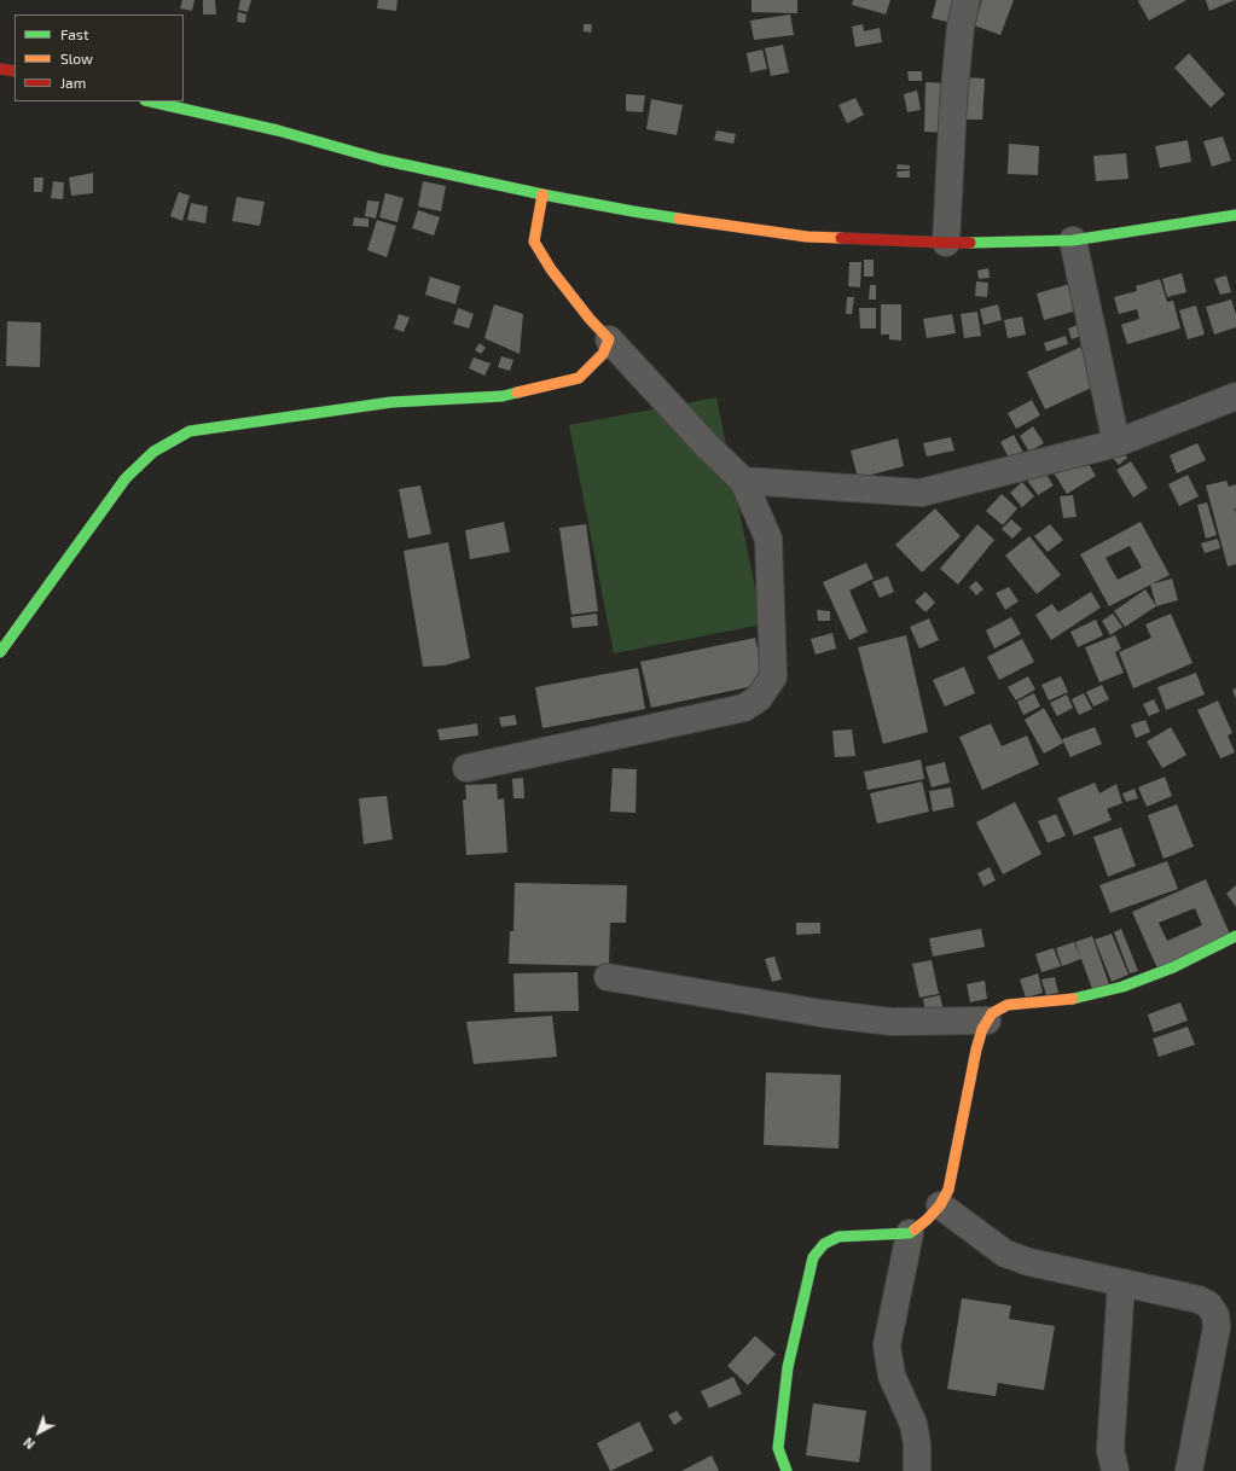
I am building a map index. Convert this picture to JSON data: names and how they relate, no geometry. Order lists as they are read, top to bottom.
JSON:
{
  "legend": ["Fast", "Slow", "Jam"],
  "north": "bottom left"
}
